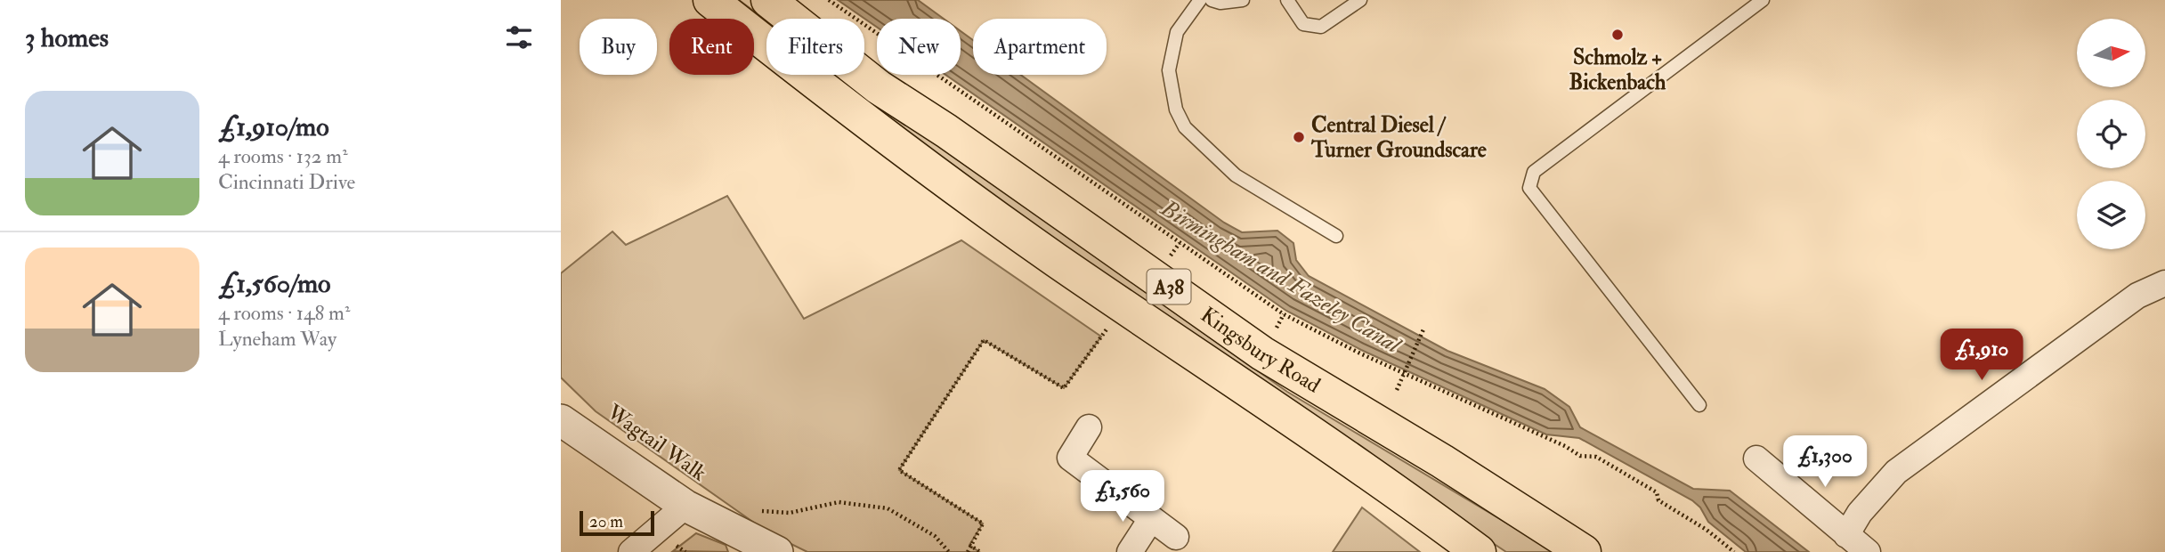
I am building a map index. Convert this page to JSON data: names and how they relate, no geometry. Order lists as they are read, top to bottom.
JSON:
{
  "streets": {
    "highway": ["A38", "Kingsbury Road"]
  },
  "water": ["Birmingham and Fazeley Canal"],
  "places": ["Schmolz + Bickenbach", "Central Diesel / Turner Groundscare"],
  "scale_bar": "20 m",
  "north": "right",
  "page": {
    "heading": "3 homes",
    "chip": [
      "Buy",
      "Rent",
      "Filters",
      "New",
      "Apartment"
    ],
    "list": [
      {
        "name": "£1,910/mo",
        "note": "4 rooms · 132 m² · Cincinnati Drive"
      },
      {
        "name": "£1,560/mo",
        "note": "4 rooms · 148 m² · Lyneham Way"
      }
    ],
    "price": ["£1,910", "£1,300", "£1,560"],
    "scale": "20 m"
  }
}
